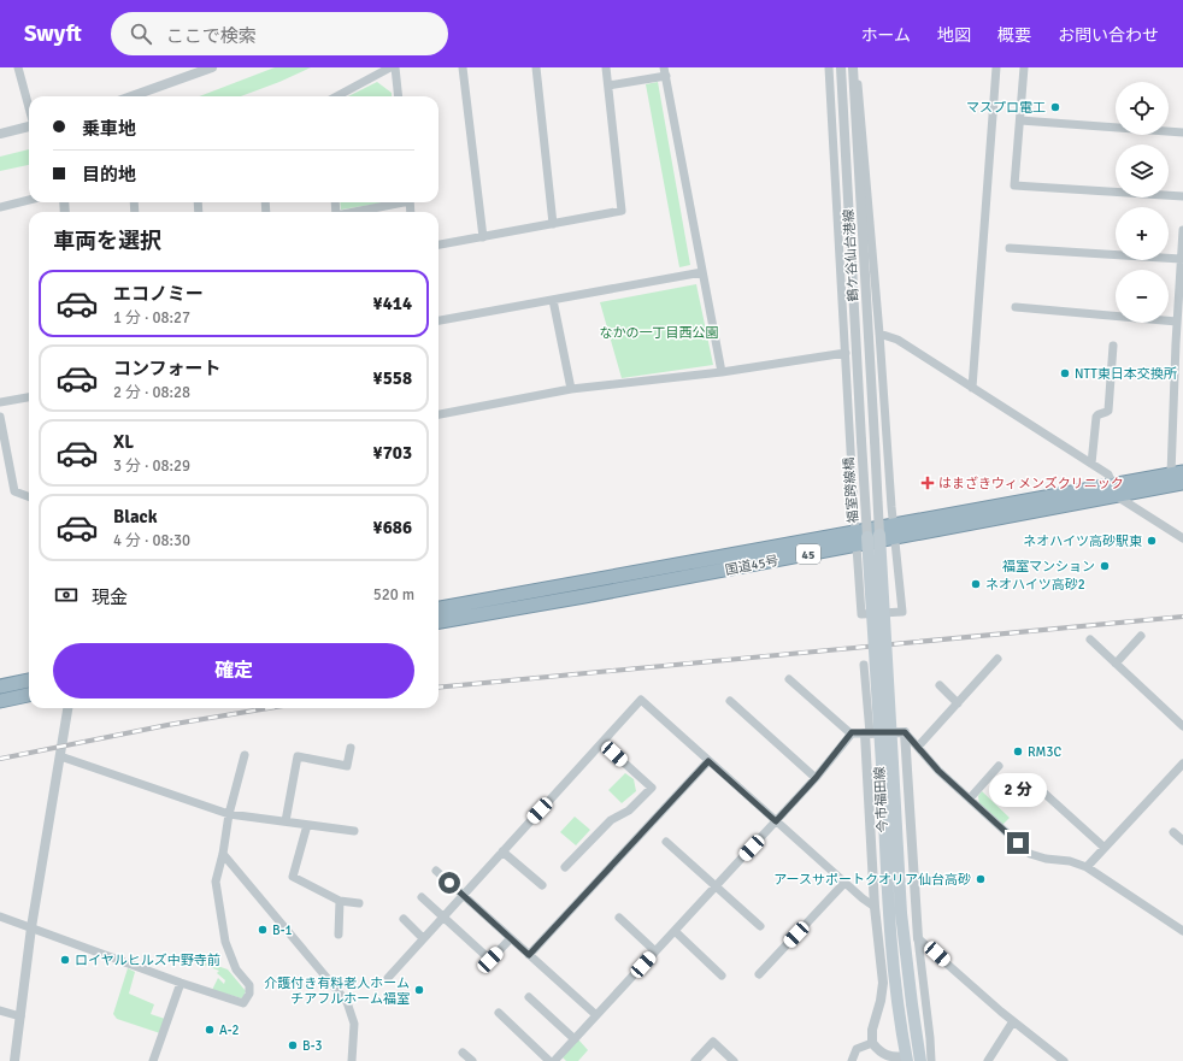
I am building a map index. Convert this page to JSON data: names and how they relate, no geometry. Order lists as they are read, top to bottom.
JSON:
{
  "streets": {
    "highway": ["45", "国道45号"],
    "main road": ["今市福田線"],
    "street": ["鶴ケ谷仙台港線", "福室跨線橋"]
  },
  "crossings": [
    ["鶴ケ谷仙台港線", "福室跨線橋"],
    ["福室跨線橋", "国道45号"],
    ["福室跨線橋", "今市福田線"],
    ["国道45号", "今市福田線"]
  ],
  "parks": ["なかの一丁目西公園"],
  "places": {
    "other": [
      "マスプロ電工",
      "NTT東日本交換所",
      "ネオハイツ高砂駅東",
      "福室マンション",
      "ネオハイツ高砂2",
      "RM3C",
      "アースサポートクオリア仙台高砂",
      "B-1",
      "ロイヤルヒルズ中野寺前",
      "介護付き有料老人ホーム チアフルホーム福室",
      "A-2",
      "B-3"
    ],
    "health": ["はまざきウィメンズクリニック"]
  },
  "page": {
    "header": "Swyft",
    "search": "ここで検索",
    "nav": [
      "ホーム",
      "地図",
      "概要",
      "お問い合わせ"
    ],
    "map_buttons": ["+", "−"],
    "banner": ["乗車地", "目的地"],
    "heading": "車両を選択",
    "list": [
      {
        "name": "エコノミー",
        "note": "1 分 · 08:27",
        "value": "¥414"
      },
      {
        "name": "コンフォート",
        "note": "2 分 · 08:28",
        "value": "¥558"
      },
      {
        "name": "XL",
        "note": "3 分 · 08:29",
        "value": "¥703"
      },
      {
        "name": "Black",
        "note": "4 分 · 08:30",
        "value": "¥686"
      }
    ],
    "pay": ["現金", "520 m"],
    "buttons": "確定",
    "bubble": "2 分"
  }
}
